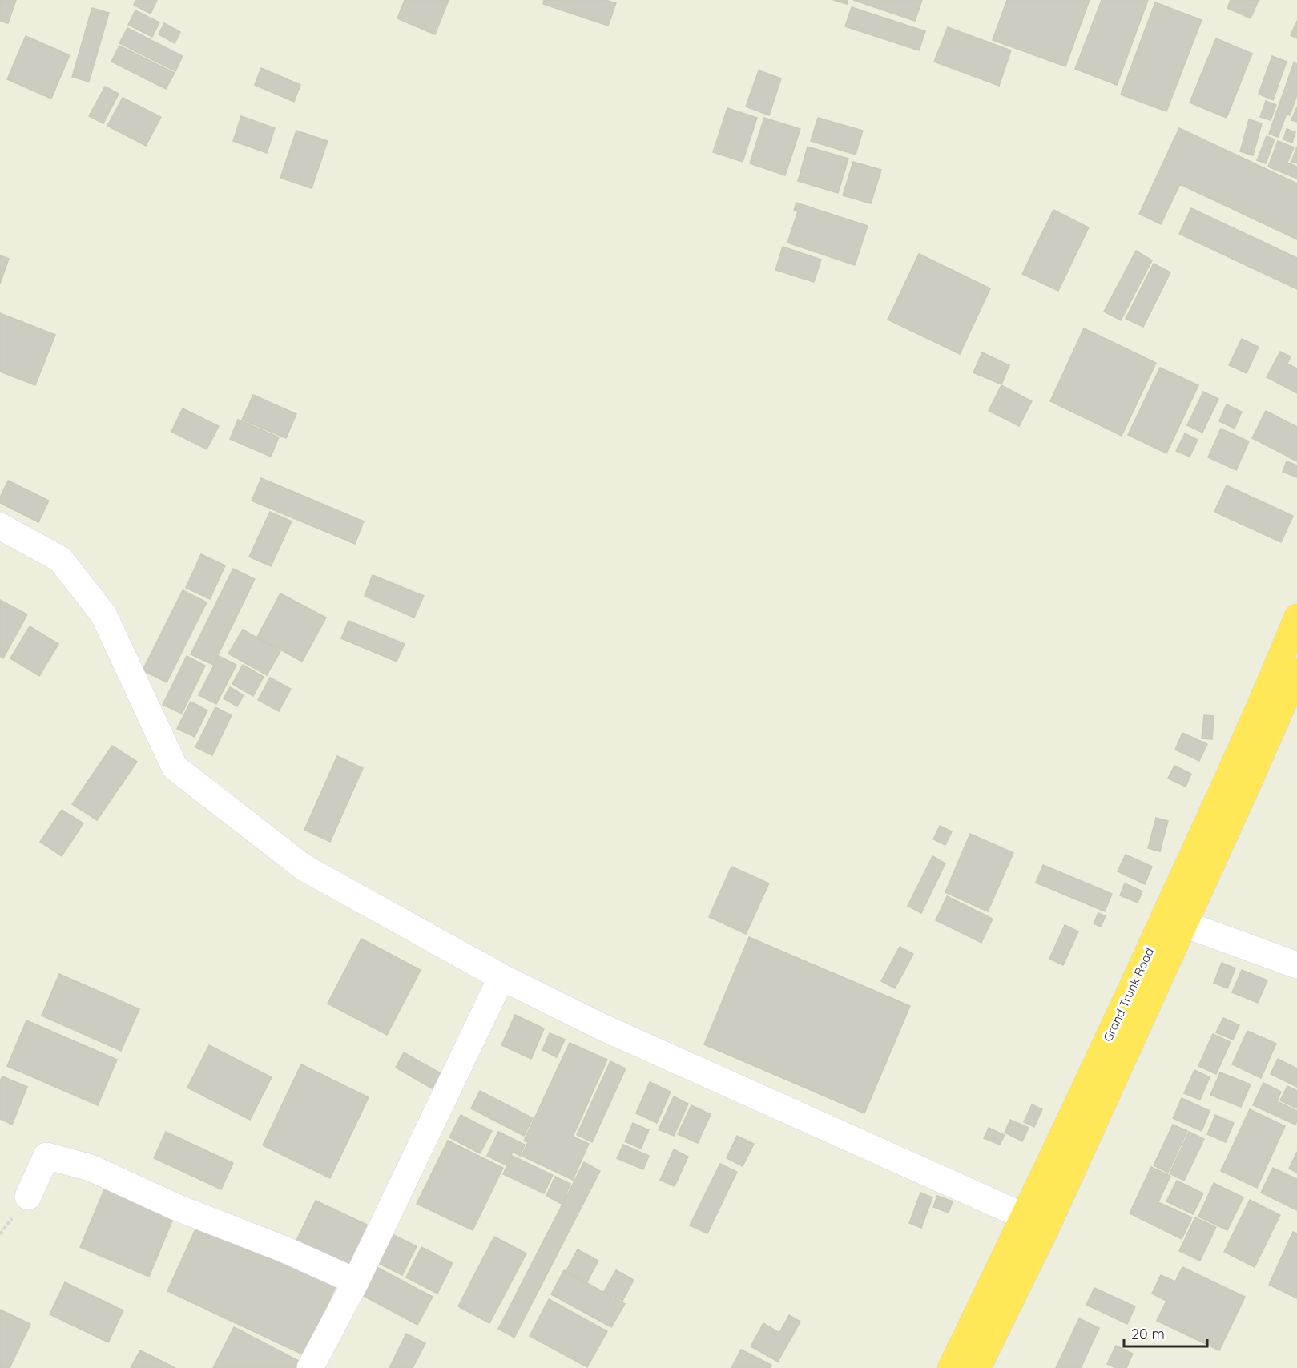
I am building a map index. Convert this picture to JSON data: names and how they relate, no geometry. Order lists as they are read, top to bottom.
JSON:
{
  "streets": {
    "highway": ["Grand Trunk Road"]
  },
  "scale_bar": "20 m"
}
